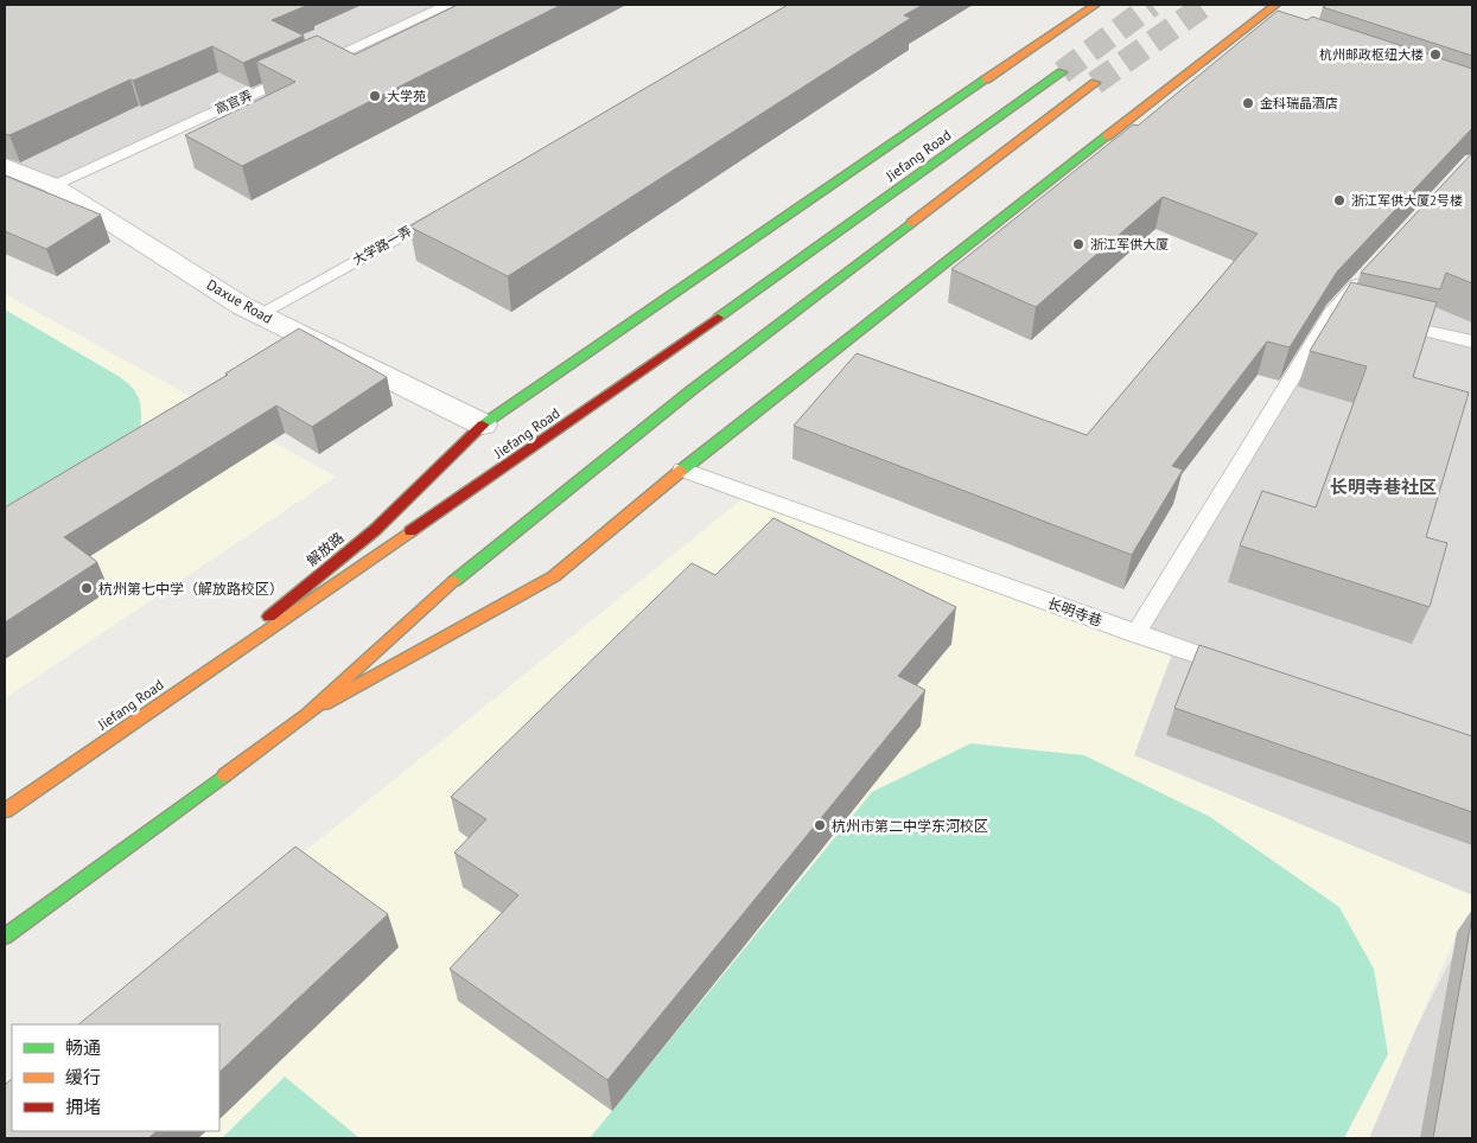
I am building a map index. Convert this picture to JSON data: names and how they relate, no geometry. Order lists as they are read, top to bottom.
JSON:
{
  "streets": {
    "main road": ["Jiefang Road", "解放路"],
    "street": ["Daxue Road"],
    "lane": ["高官弄", "大学路一弄", "长明寺巷"]
  },
  "crossings": [
    ["高官弄", "Daxue Road"],
    ["Jiefang Road", "Daxue Road"],
    ["Jiefang Road", "解放路"],
    ["大学路一弄", "Daxue Road"],
    ["Daxue Road", "解放路"]
  ],
  "districts": ["长明寺巷社区"],
  "places": [
    "杭州邮政枢纽大楼",
    "大学苑",
    "金科瑞晶酒店",
    "浙江军供大厦2号楼",
    "浙江军供大厦",
    "杭州第七中学（解放路校区）",
    "杭州市第二中学东河校区"
  ],
  "legend": ["畅通", "缓行", "拥堵"]
}
